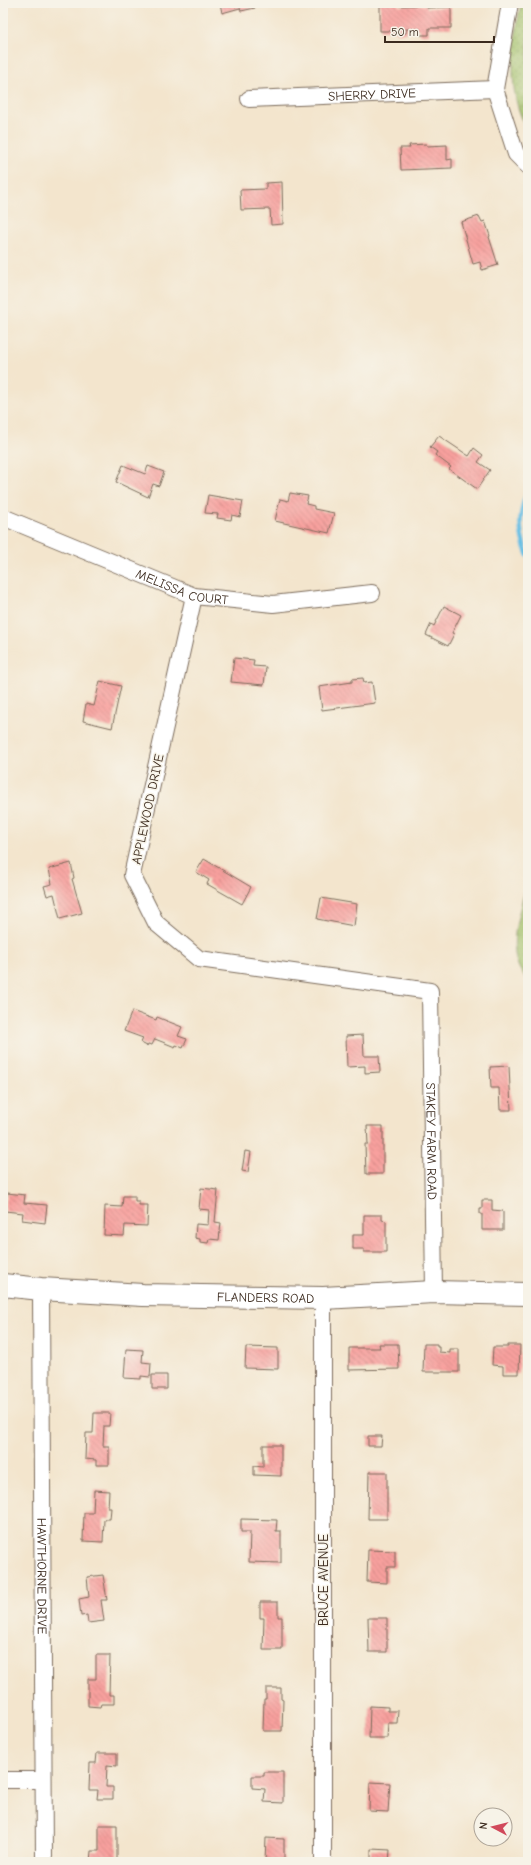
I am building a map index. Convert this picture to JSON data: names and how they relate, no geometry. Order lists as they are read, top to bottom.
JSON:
{
  "streets": {
    "street": [
      "SHERRY DRIVE",
      "MELISSA COURT",
      "APPLEWOOD DRIVE",
      "STAKEY FARM ROAD",
      "FLANDERS ROAD",
      "HAWTHORNE DRIVE",
      "BRUCE AVENUE"
    ]
  },
  "crossings": [
    ["MELISSA COURT", "APPLEWOOD DRIVE"],
    ["APPLEWOOD DRIVE", "STAKEY FARM ROAD"],
    ["STAKEY FARM ROAD", "FLANDERS ROAD"],
    ["FLANDERS ROAD", "HAWTHORNE DRIVE"],
    ["FLANDERS ROAD", "BRUCE AVENUE"]
  ],
  "scale_bar": "50 m",
  "north": "left"
}
